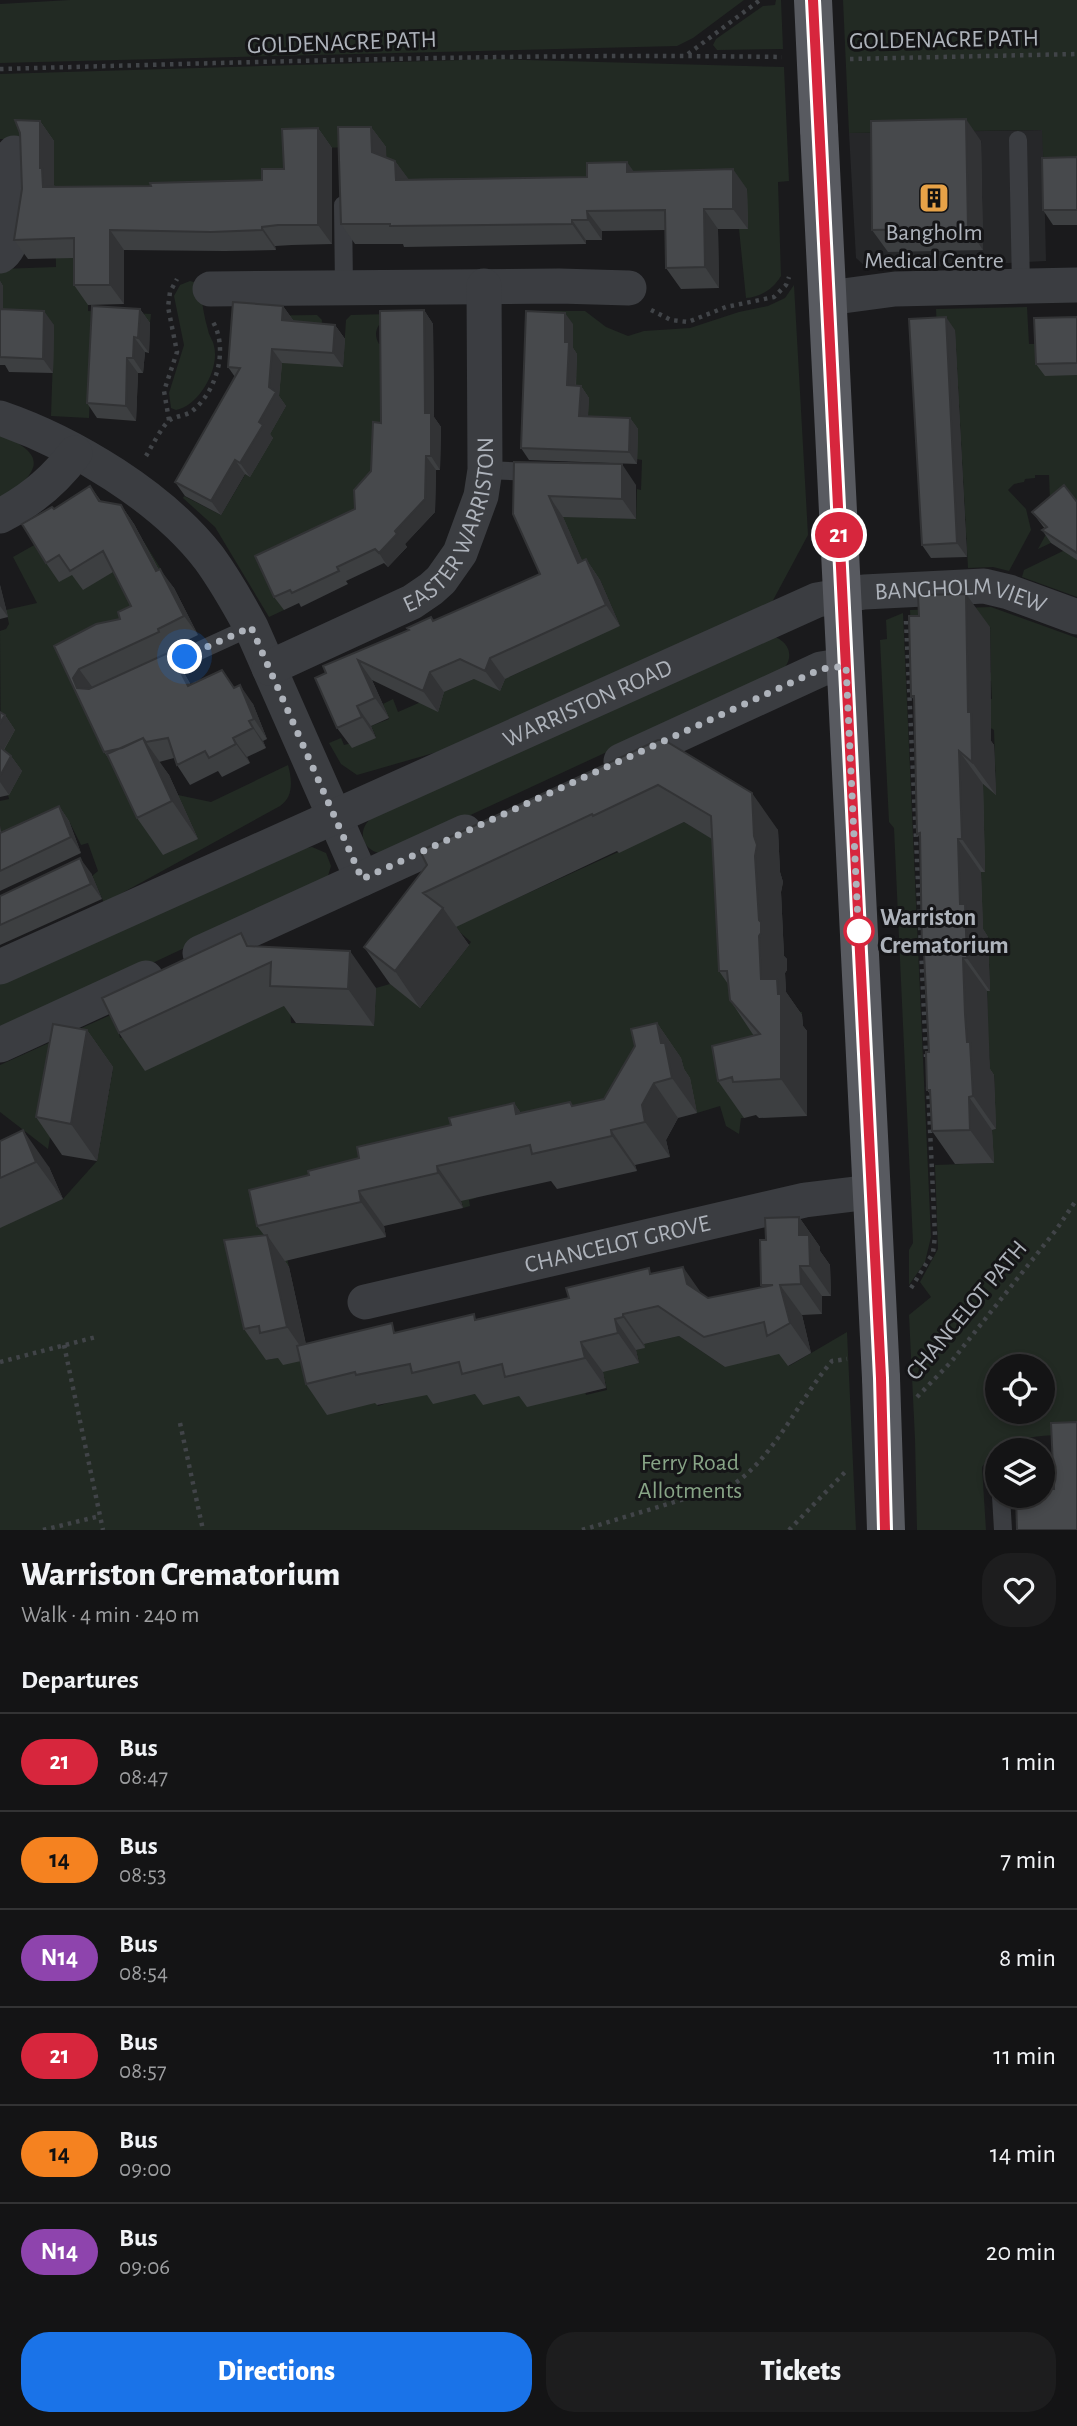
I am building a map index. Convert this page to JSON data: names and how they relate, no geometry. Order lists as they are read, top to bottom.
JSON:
{
  "streets": {
    "street": [
      "EASTER WARRISTON",
      "BANGHOLM VIEW",
      "WARRISTON ROAD",
      "CHANCELOT GROVE"
    ],
    "path": ["GOLDENACRE PATH", "CHANCELOT PATH"]
  },
  "crossings": [
    ["BANGHOLM VIEW", "WARRISTON ROAD"]
  ],
  "parks": ["Ferry Road Allotments"],
  "places": {
    "building": ["Bangholm Medical Centre"],
    "other": ["Warriston Crematorium"]
  },
  "lines": ["bus line 21"],
  "page": {
    "on_map": "21",
    "heading": [
      ["Warriston Crematorium", "Walk · 4 min · 240 m"],
      "Departures"
    ],
    "list": [
      {
        "mark": "21",
        "name": "Bus",
        "note": "08:47",
        "value": "1 min"
      },
      {
        "mark": "14",
        "name": "Bus",
        "note": "08:53",
        "value": "7 min"
      },
      {
        "mark": "N14",
        "name": "Bus",
        "note": "08:54",
        "value": "8 min"
      },
      {
        "mark": "21",
        "name": "Bus",
        "note": "08:57",
        "value": "11 min"
      },
      {
        "mark": "14",
        "name": "Bus",
        "note": "09:00",
        "value": "14 min"
      },
      {
        "mark": "N14",
        "name": "Bus",
        "note": "09:06",
        "value": "20 min"
      }
    ],
    "buttons": ["Directions", "Tickets"]
  }
}
